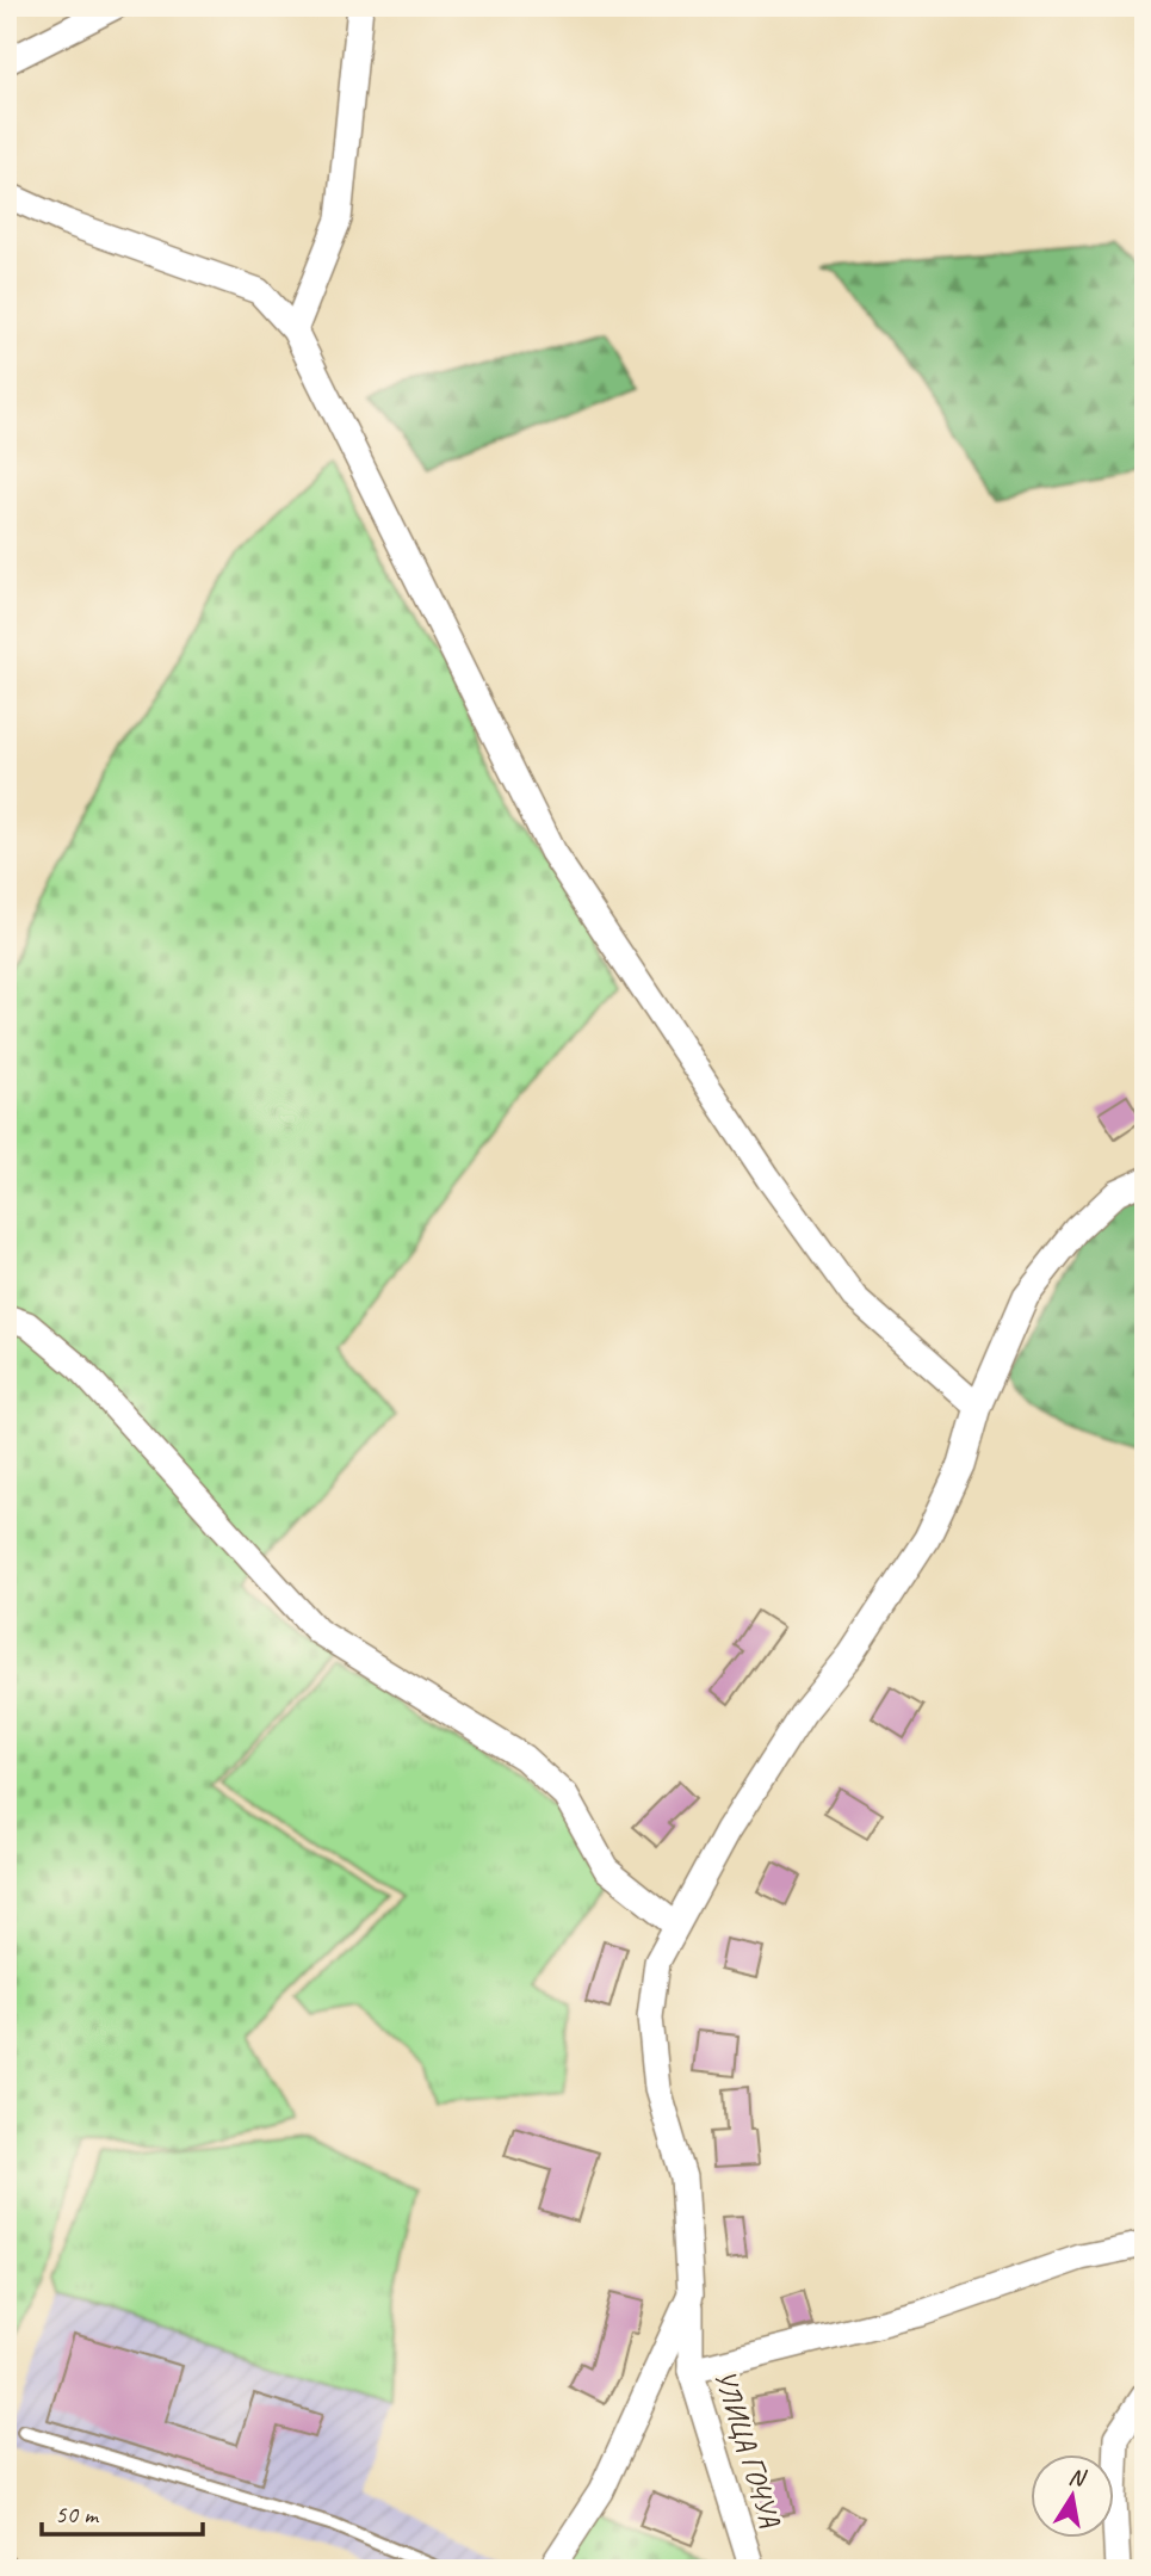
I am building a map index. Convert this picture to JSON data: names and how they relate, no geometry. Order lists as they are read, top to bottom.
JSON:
{
  "streets": {
    "street": ["УЛИЦА ГОЧУА"]
  },
  "scale_bar": "50 m",
  "north": "top"
}
